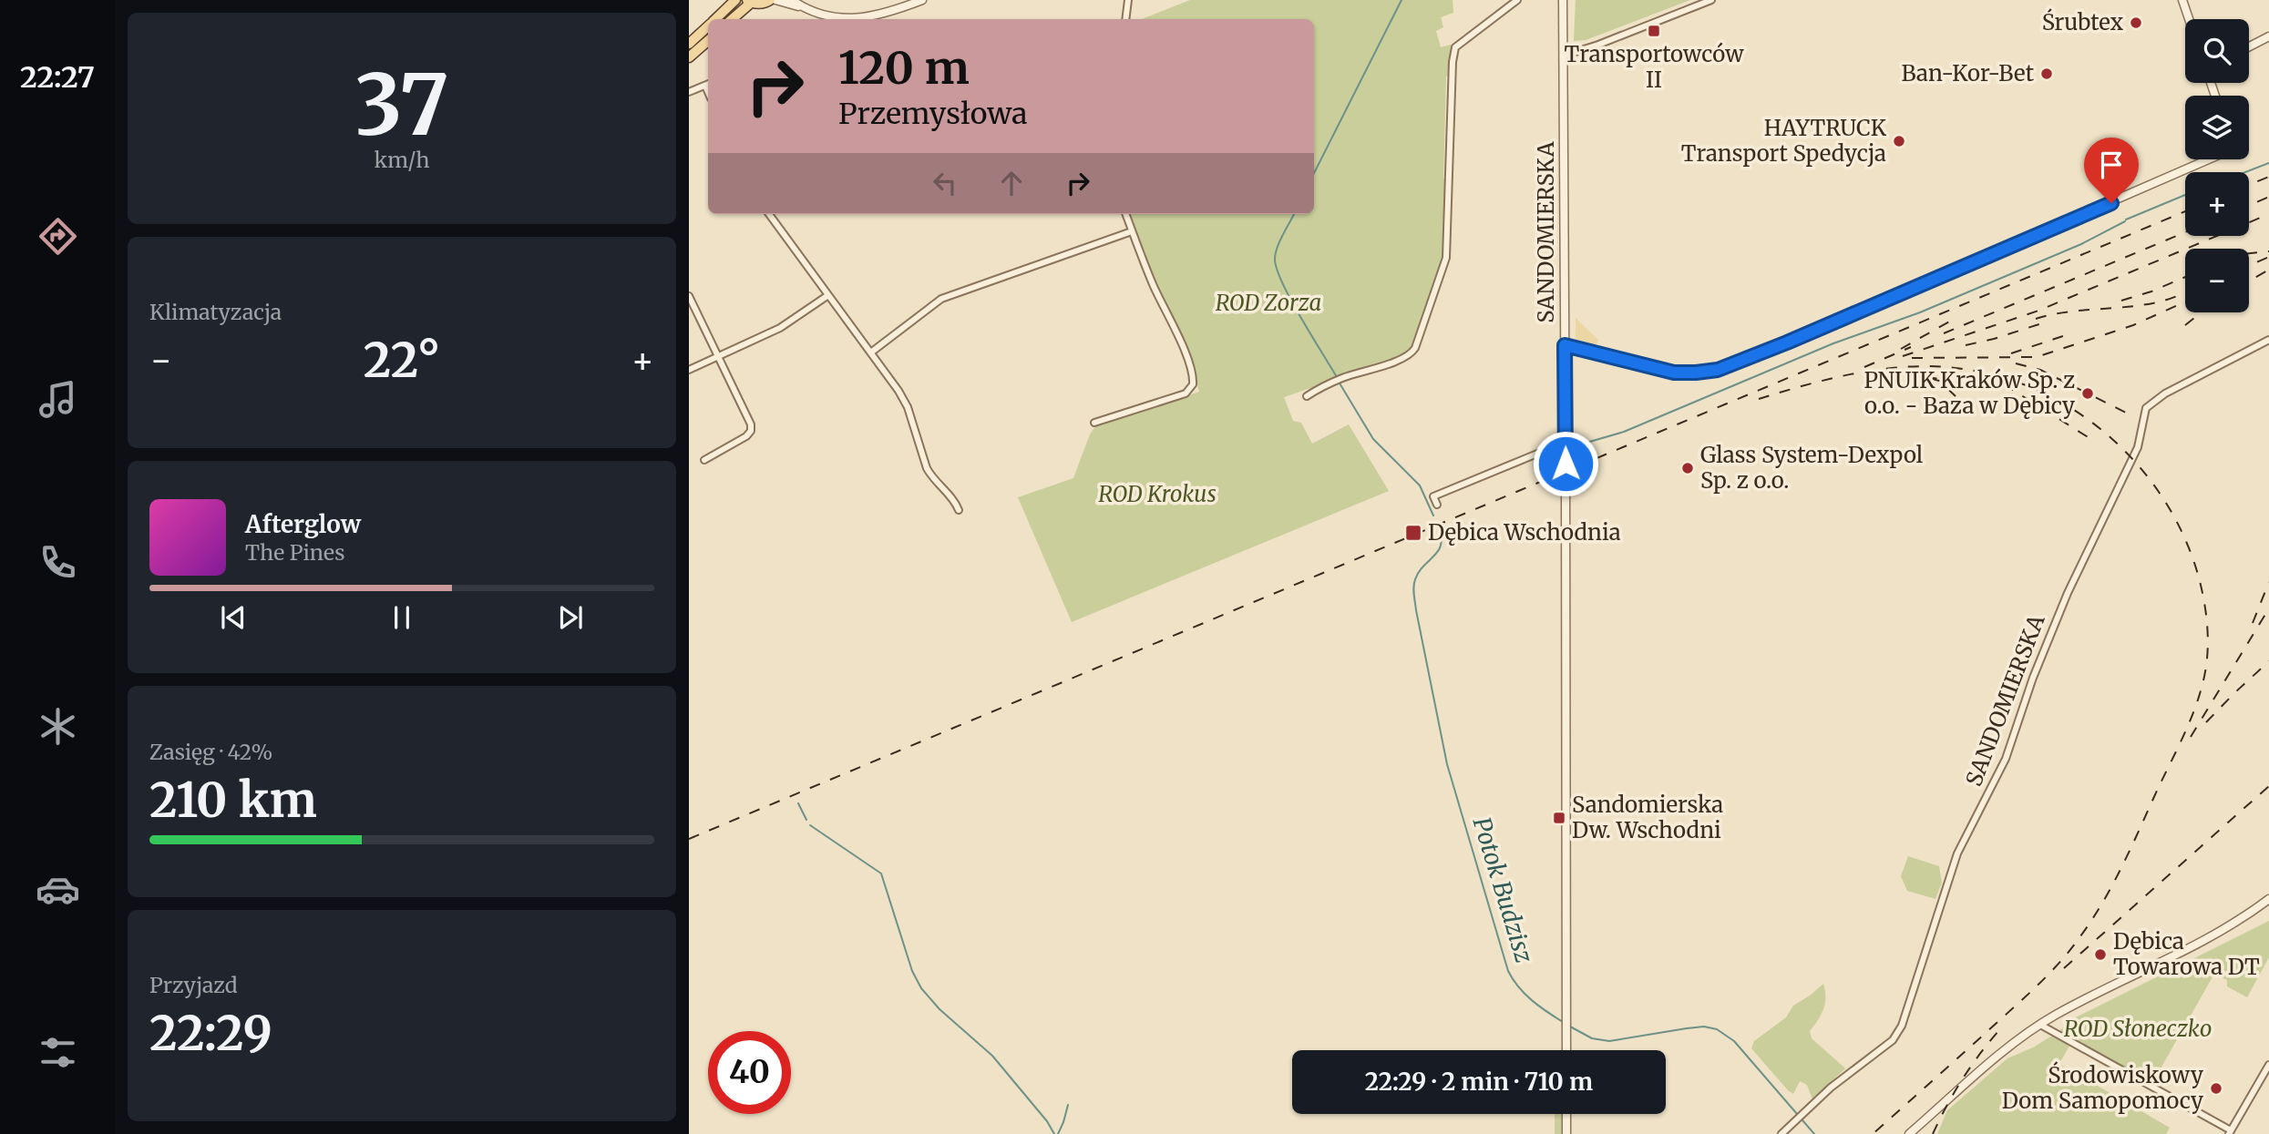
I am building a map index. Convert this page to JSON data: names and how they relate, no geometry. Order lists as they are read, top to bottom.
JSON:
{
  "streets": {
    "street": ["SANDOMIERSKA"]
  },
  "water": ["Potok Budzisz"],
  "parks": ["ROD Zorza", "ROD Krokus", "ROD Słoneczko"],
  "places": {
    "other": [
      "Śrubtex",
      "Ban-Kor-Bet",
      "HAYTRUCK Transport Spedycja",
      "PNUIK Kraków Sp. z o.o. - Baza w Dębicy",
      "Glass System-Dexpol Sp. z o.o.",
      "Dębica Towarowa DT",
      "Środowiskowy Dom Samopomocy"
    ],
    "transit": ["Transportowców II", "Dębica Wschodnia", "Sandomierska Dw. Wschodni"]
  },
  "page": {
    "tabs": "22:27",
    "tile": [
      ["37", "km/h"],
      "Klimatyzacja",
      ["Zasięg · 42%", "210 km"],
      ["Przyjazd", "22:29"]
    ],
    "map_buttons": ["+", "−"],
    "turn": ["120 m", "Przemysłowa"],
    "heat": ["−", "22°", "+"],
    "song": ["Afterglow", "The Pines"],
    "limit": "40",
    "trip": "22:29 · 2 min · 710 m"
  }
}
